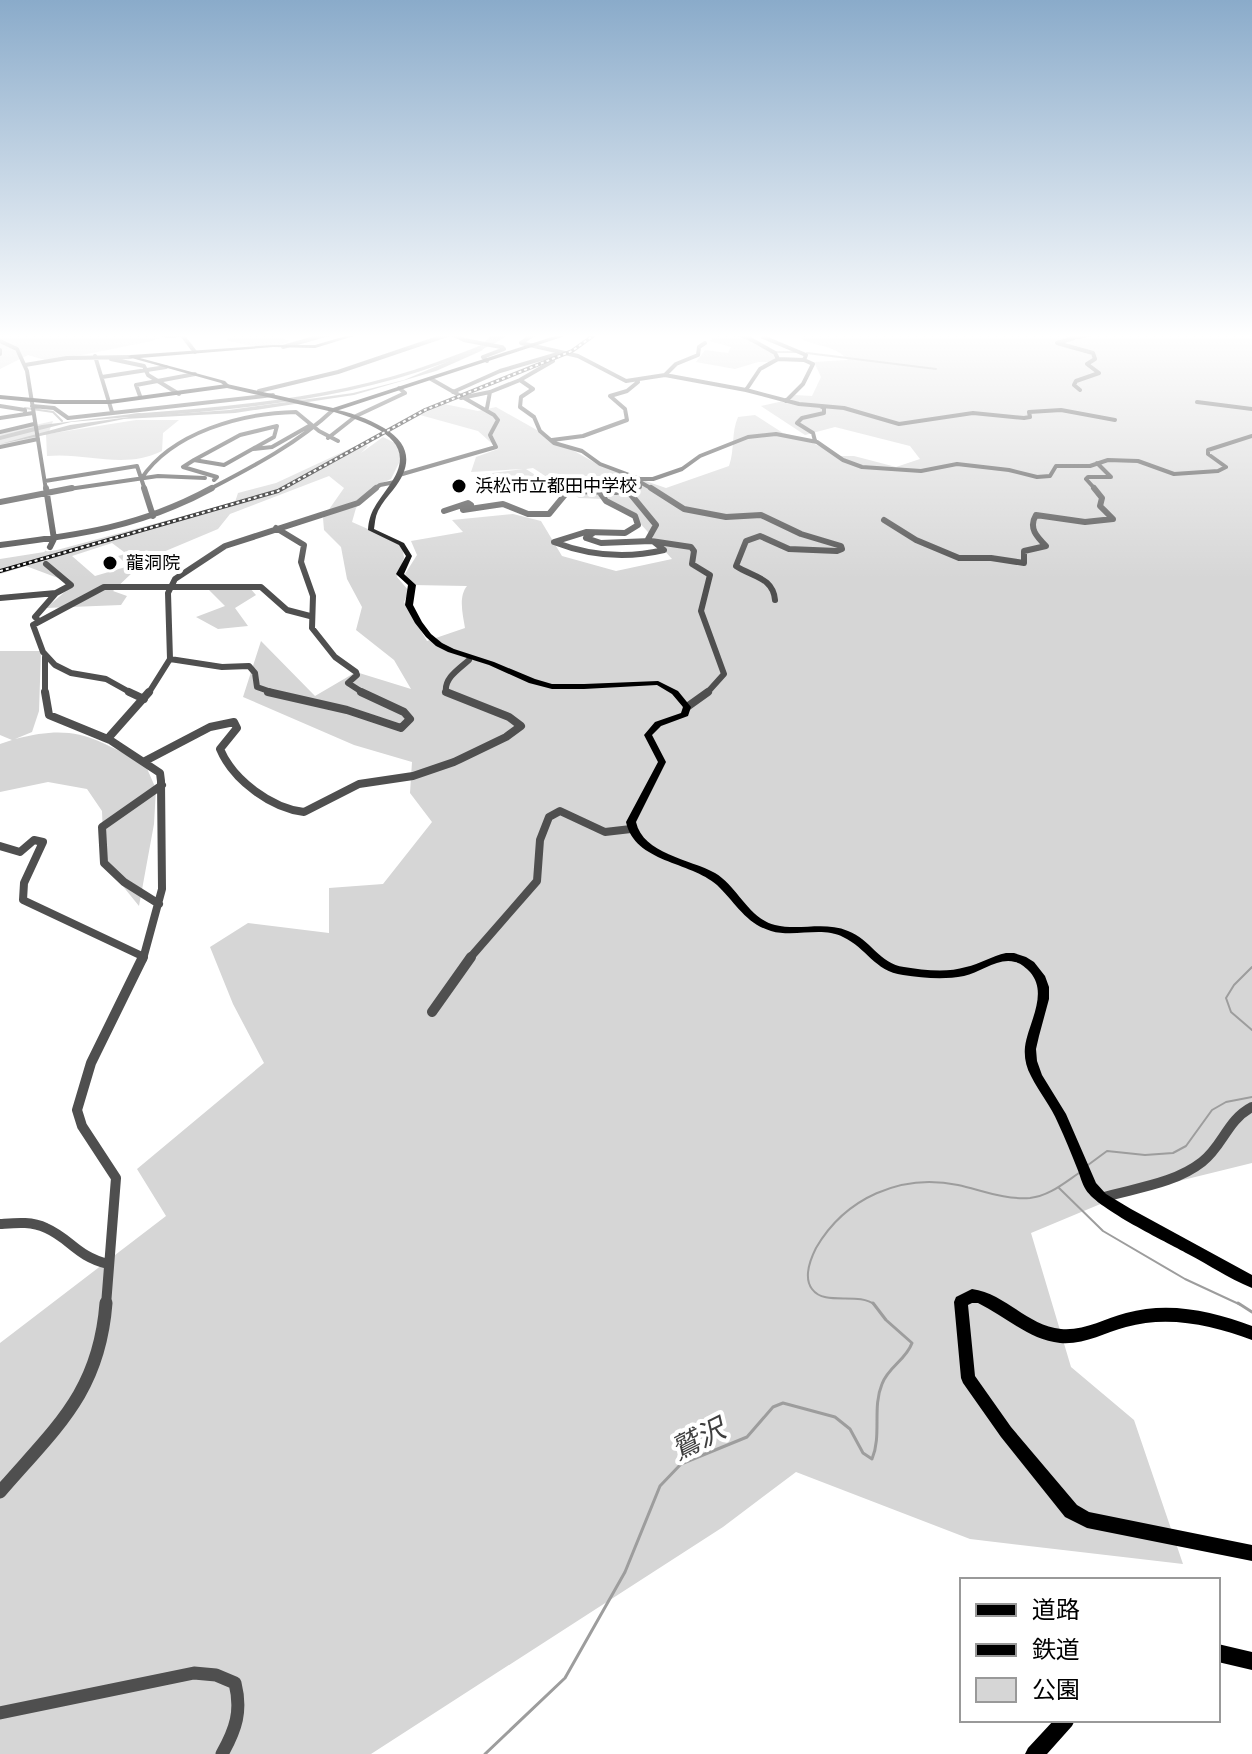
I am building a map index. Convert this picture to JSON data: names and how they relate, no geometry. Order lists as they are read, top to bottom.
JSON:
{
  "water": ["鷲沢"],
  "places": ["浜松市立都田中学校", "龍洞院"],
  "legend": ["道路", "鉄道", "公園"]
}
